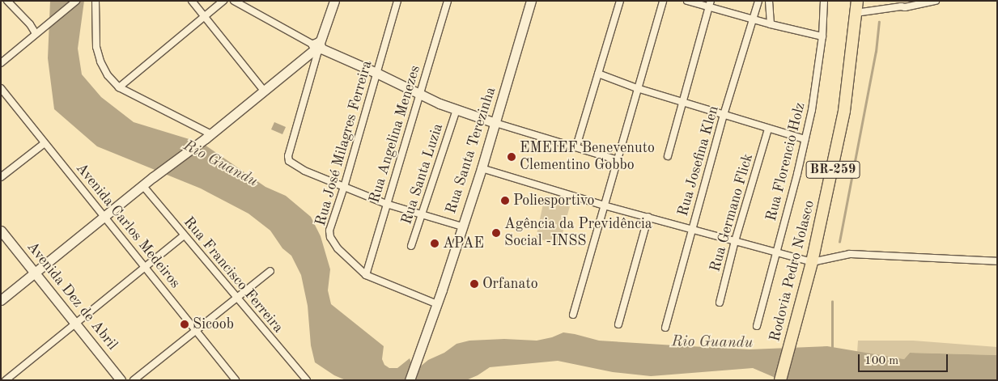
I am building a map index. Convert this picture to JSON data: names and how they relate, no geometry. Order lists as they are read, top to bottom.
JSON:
{
  "streets": {
    "highway": ["BR-259", "Rodovia Pedro Nolasco"],
    "street": [
      "Rua Angelina Menezes",
      "Rua José Milagres Ferreira",
      "Rua Santa Terezinha",
      "Rua Josefina Klen",
      "Rua Florencio Holz",
      "Rua Santa Luzia",
      "Rua Germano Flick",
      "Avenida Carlos Medeiros",
      "Rua Francisco Ferreira",
      "Avenida Dez de Abril"
    ]
  },
  "crossings": [
    ["Rua Angelina Menezes", "Rua José Milagres Ferreira"],
    ["Rua José Milagres Ferreira", "Rua Santa Terezinha"]
  ],
  "water": ["Rio Guandu"],
  "places": [
    "EMEIEF Benevenuto Clementino Gobbo",
    "Poliesportivo",
    "Agência da Previdência Social -INSS",
    "APAE",
    "Orfanato",
    "Sicoob"
  ],
  "scale_bar": "100 m"
}
